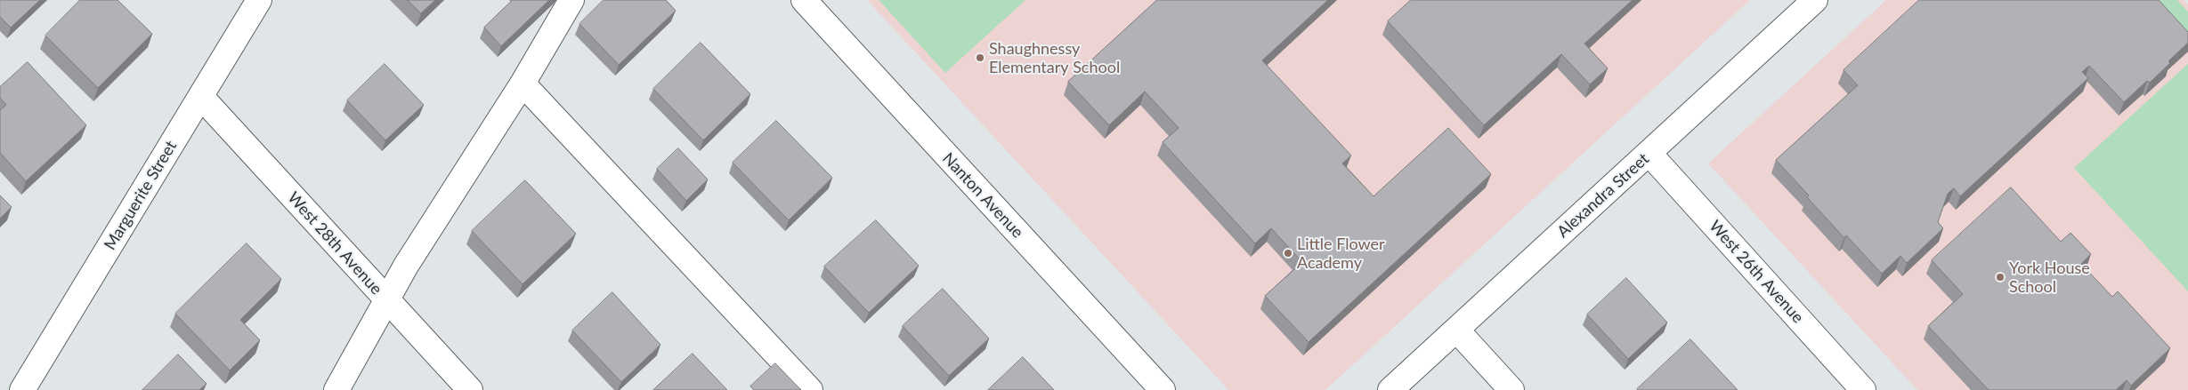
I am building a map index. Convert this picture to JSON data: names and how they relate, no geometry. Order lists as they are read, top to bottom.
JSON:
{
  "streets": {
    "street": [
      "Marguerite Street",
      "Nanton Avenue",
      "Alexandra Street",
      "West 28th Avenue",
      "West 26th Avenue"
    ]
  },
  "crossings": [
    ["Marguerite Street", "West 28th Avenue"],
    ["Alexandra Street", "West 26th Avenue"]
  ],
  "places": ["Shaughnessy Elementary School", "Little Flower Academy", "York House School"]
}
